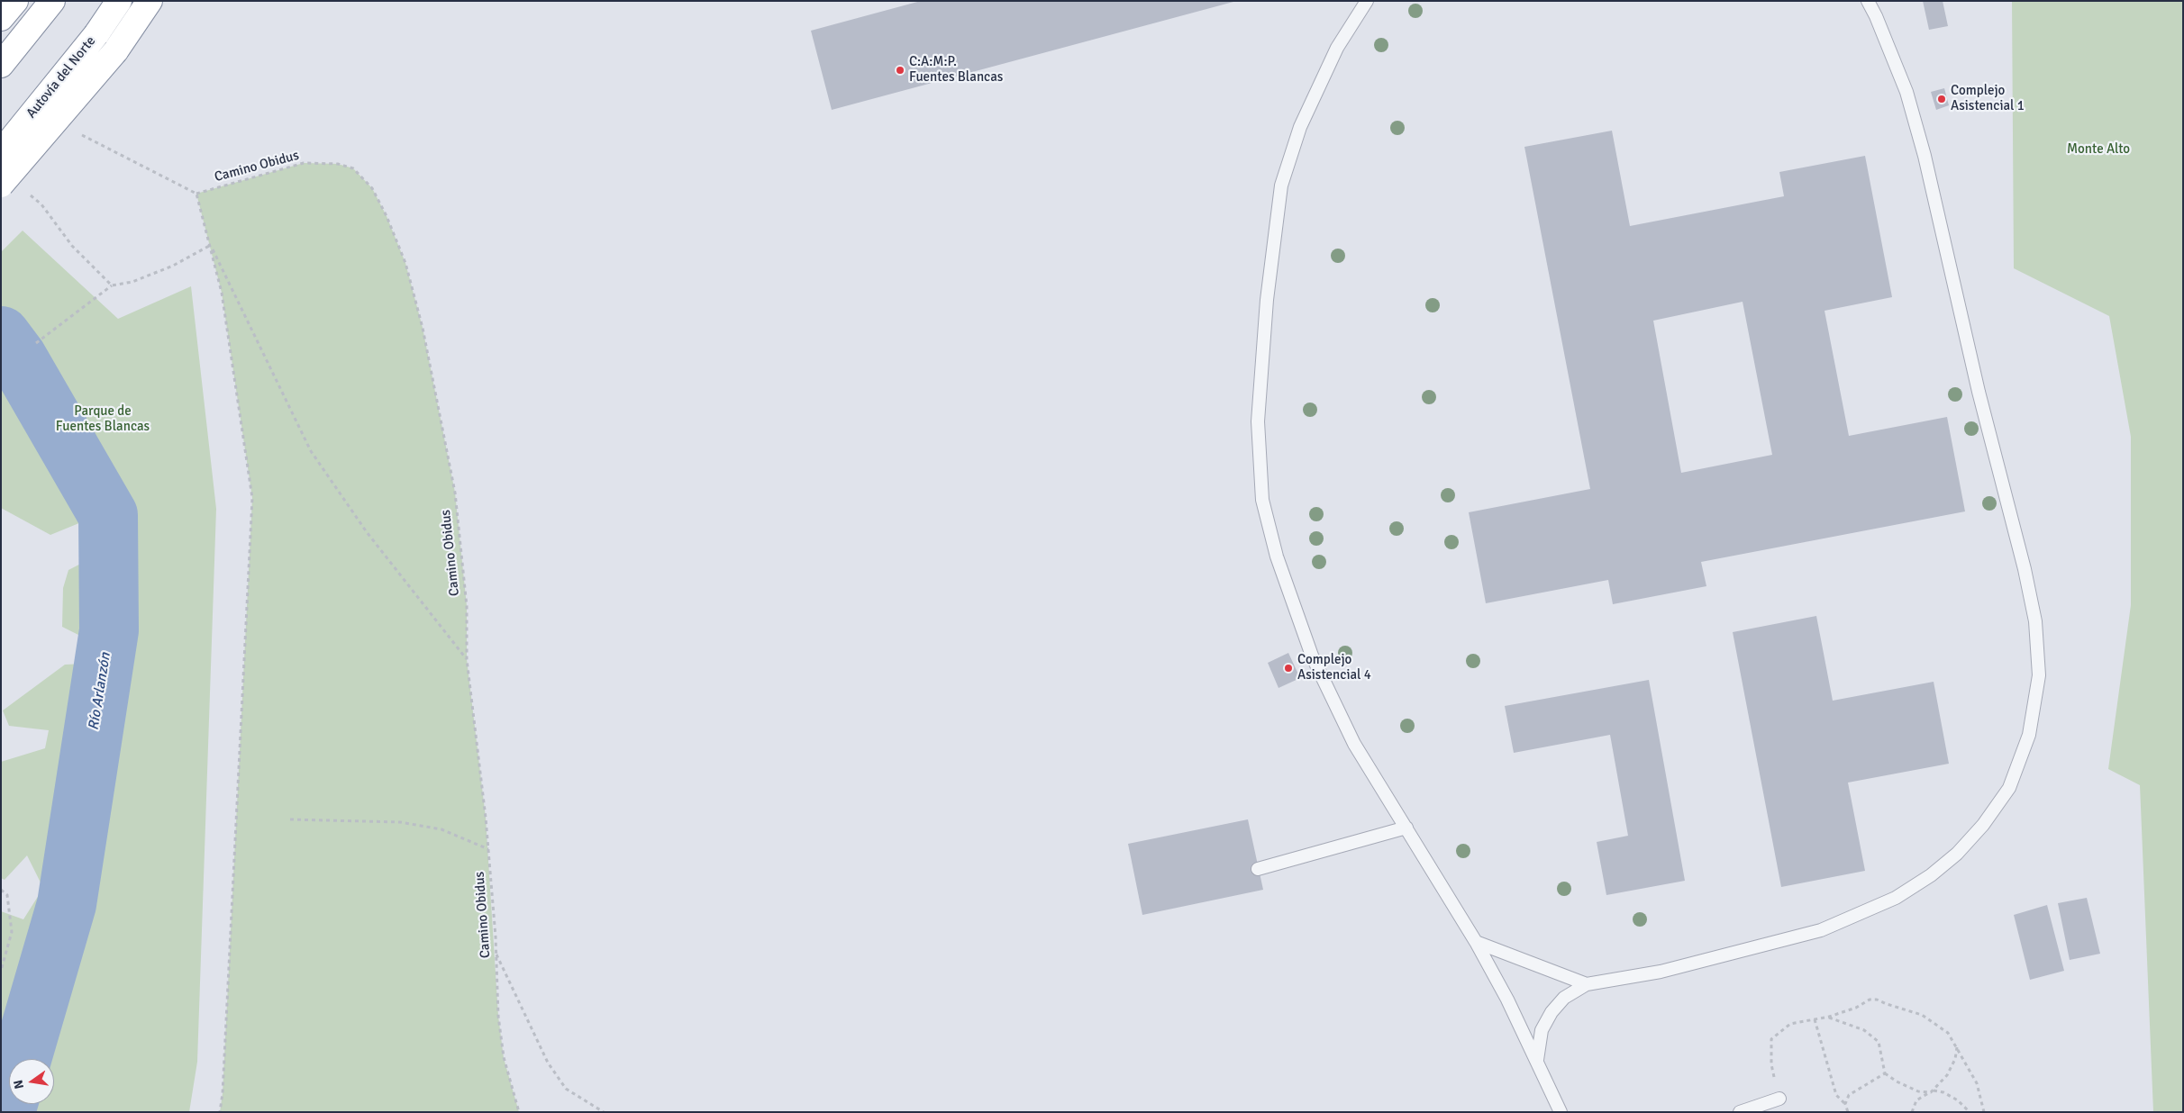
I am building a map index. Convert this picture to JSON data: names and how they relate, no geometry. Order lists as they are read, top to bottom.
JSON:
{
  "streets": {
    "highway": ["Autovía del Norte"],
    "path": ["Camino Obidus"]
  },
  "water": ["Río Arlanzón"],
  "parks": ["Monte Alto", "Parque de Fuentes Blancas"],
  "places": ["C:A:M:P. Fuentes Blancas", "Complejo Asistencial 1", "Complejo Asistencial 4"],
  "north": "left"
}
